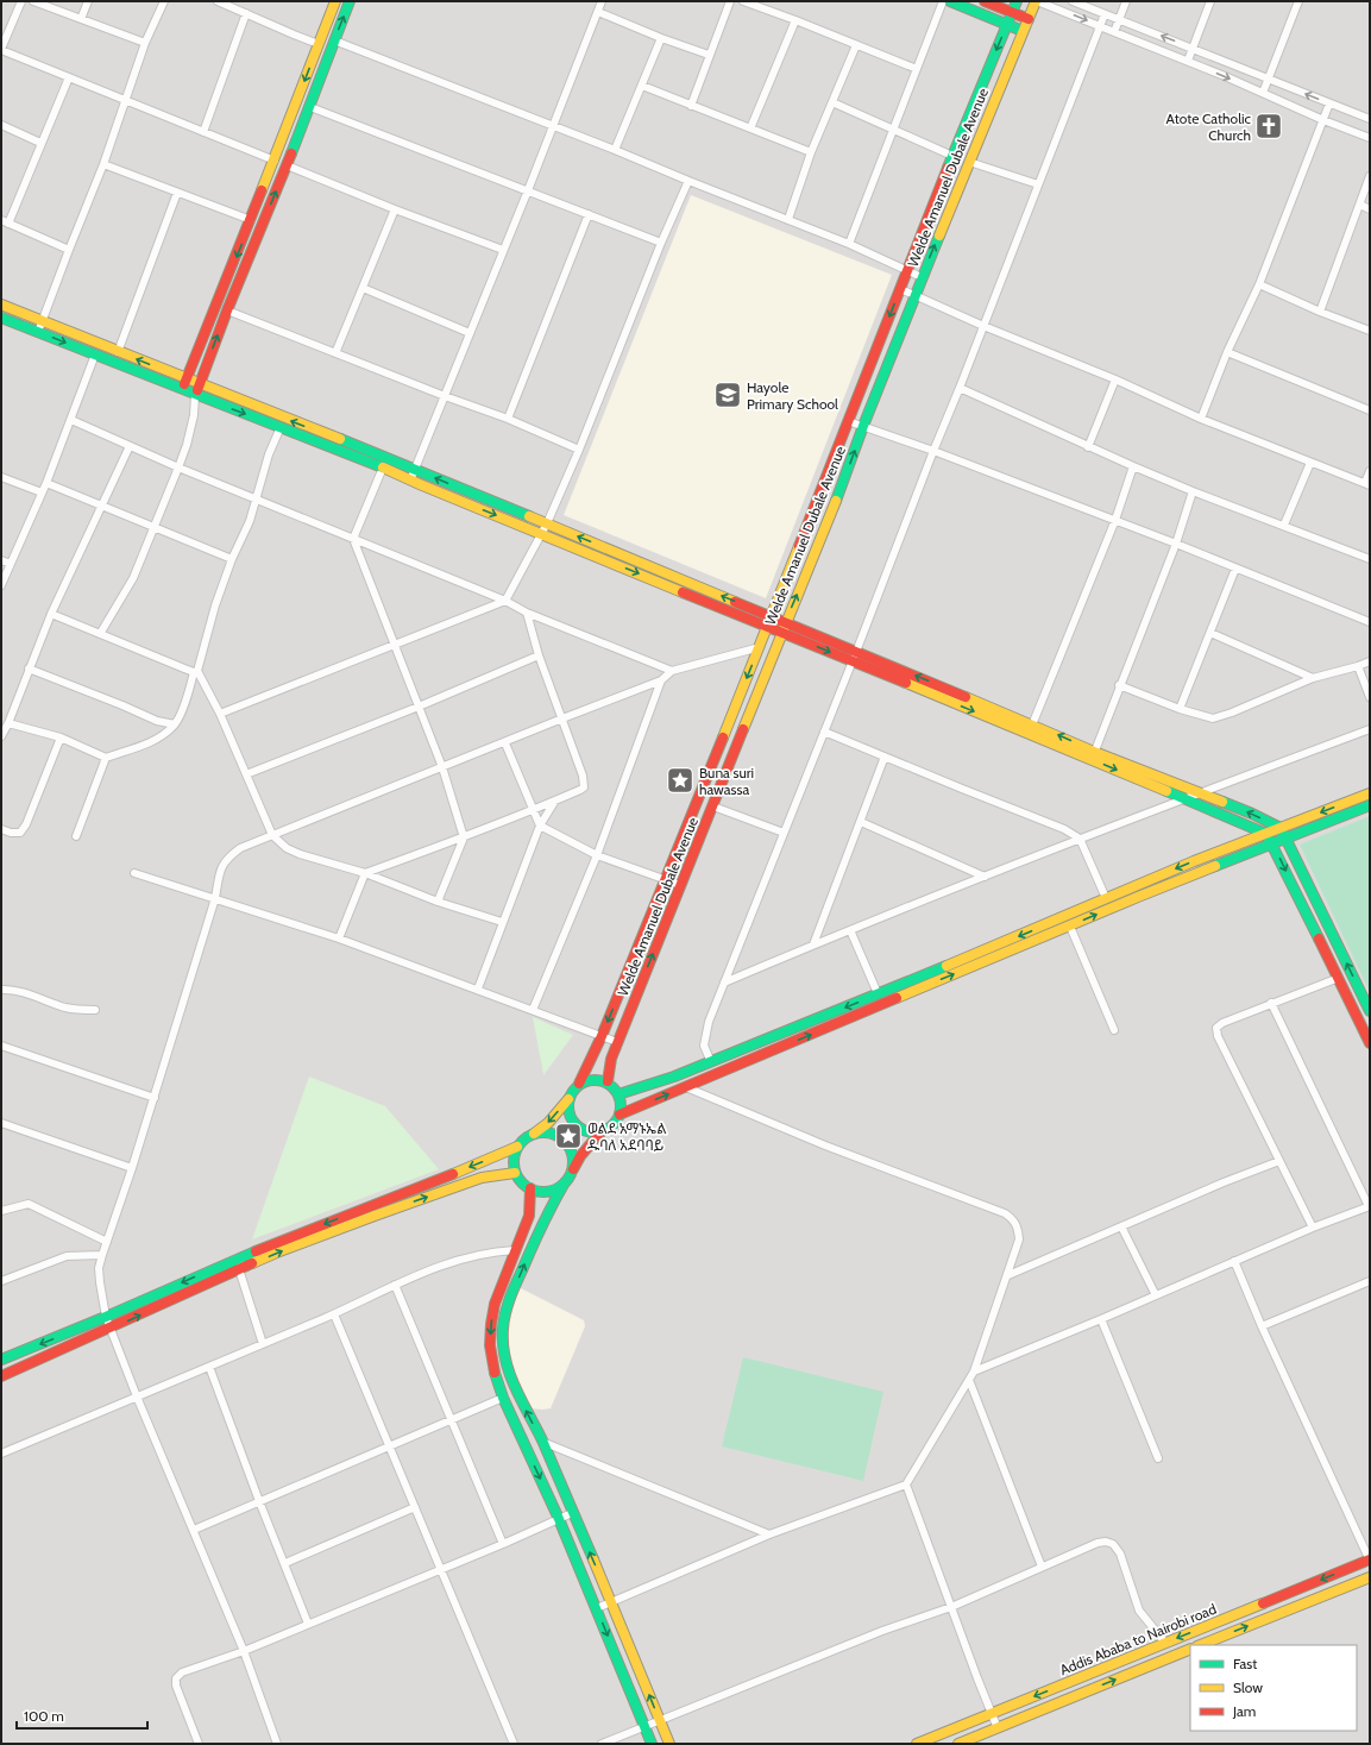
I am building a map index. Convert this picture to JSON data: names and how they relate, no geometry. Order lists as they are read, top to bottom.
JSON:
{
  "streets": {
    "main road": ["Welde Amanuel Dubale Avenue", "Addis Ababa to Nairobi road"]
  },
  "places": {
    "church": ["Atote Catholic Church"],
    "school or university": ["Hayole Primary School"],
    "place": ["Buna suri hawassa", "ወልደ አማኑኤል ዱባለ አደባባይ"]
  },
  "legend": ["Fast", "Slow", "Jam"],
  "scale_bar": "100 m"
}
